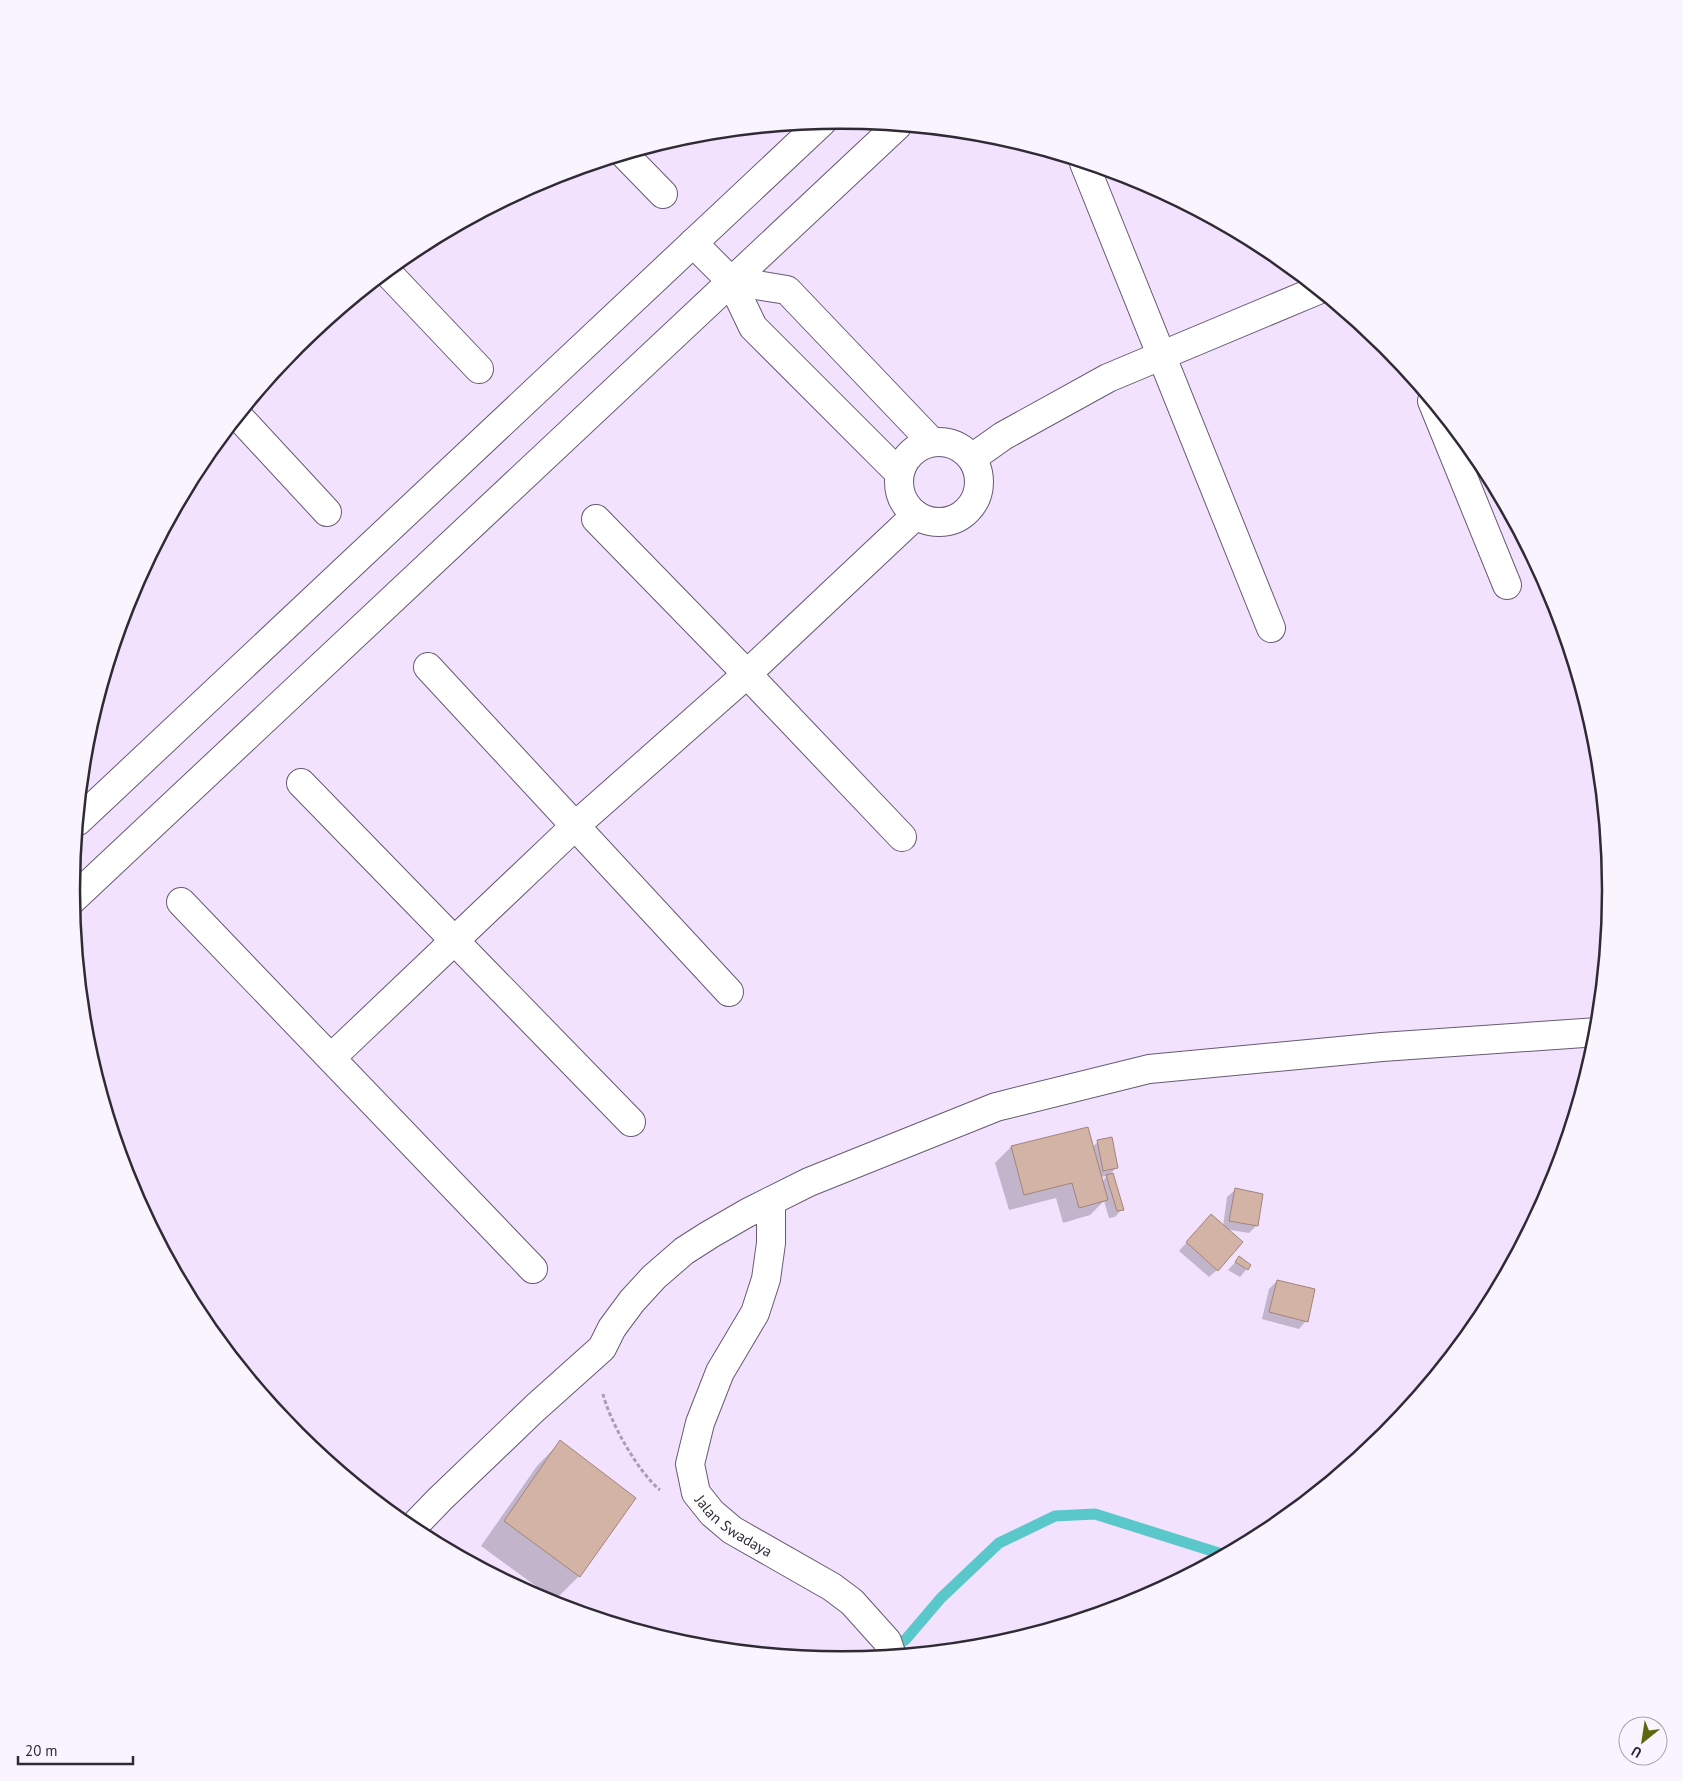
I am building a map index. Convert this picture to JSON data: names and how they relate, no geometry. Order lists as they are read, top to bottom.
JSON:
{
  "streets": {
    "street": ["Jalan Swadaya"]
  },
  "scale_bar": "20 m",
  "north": "bottom left"
}
